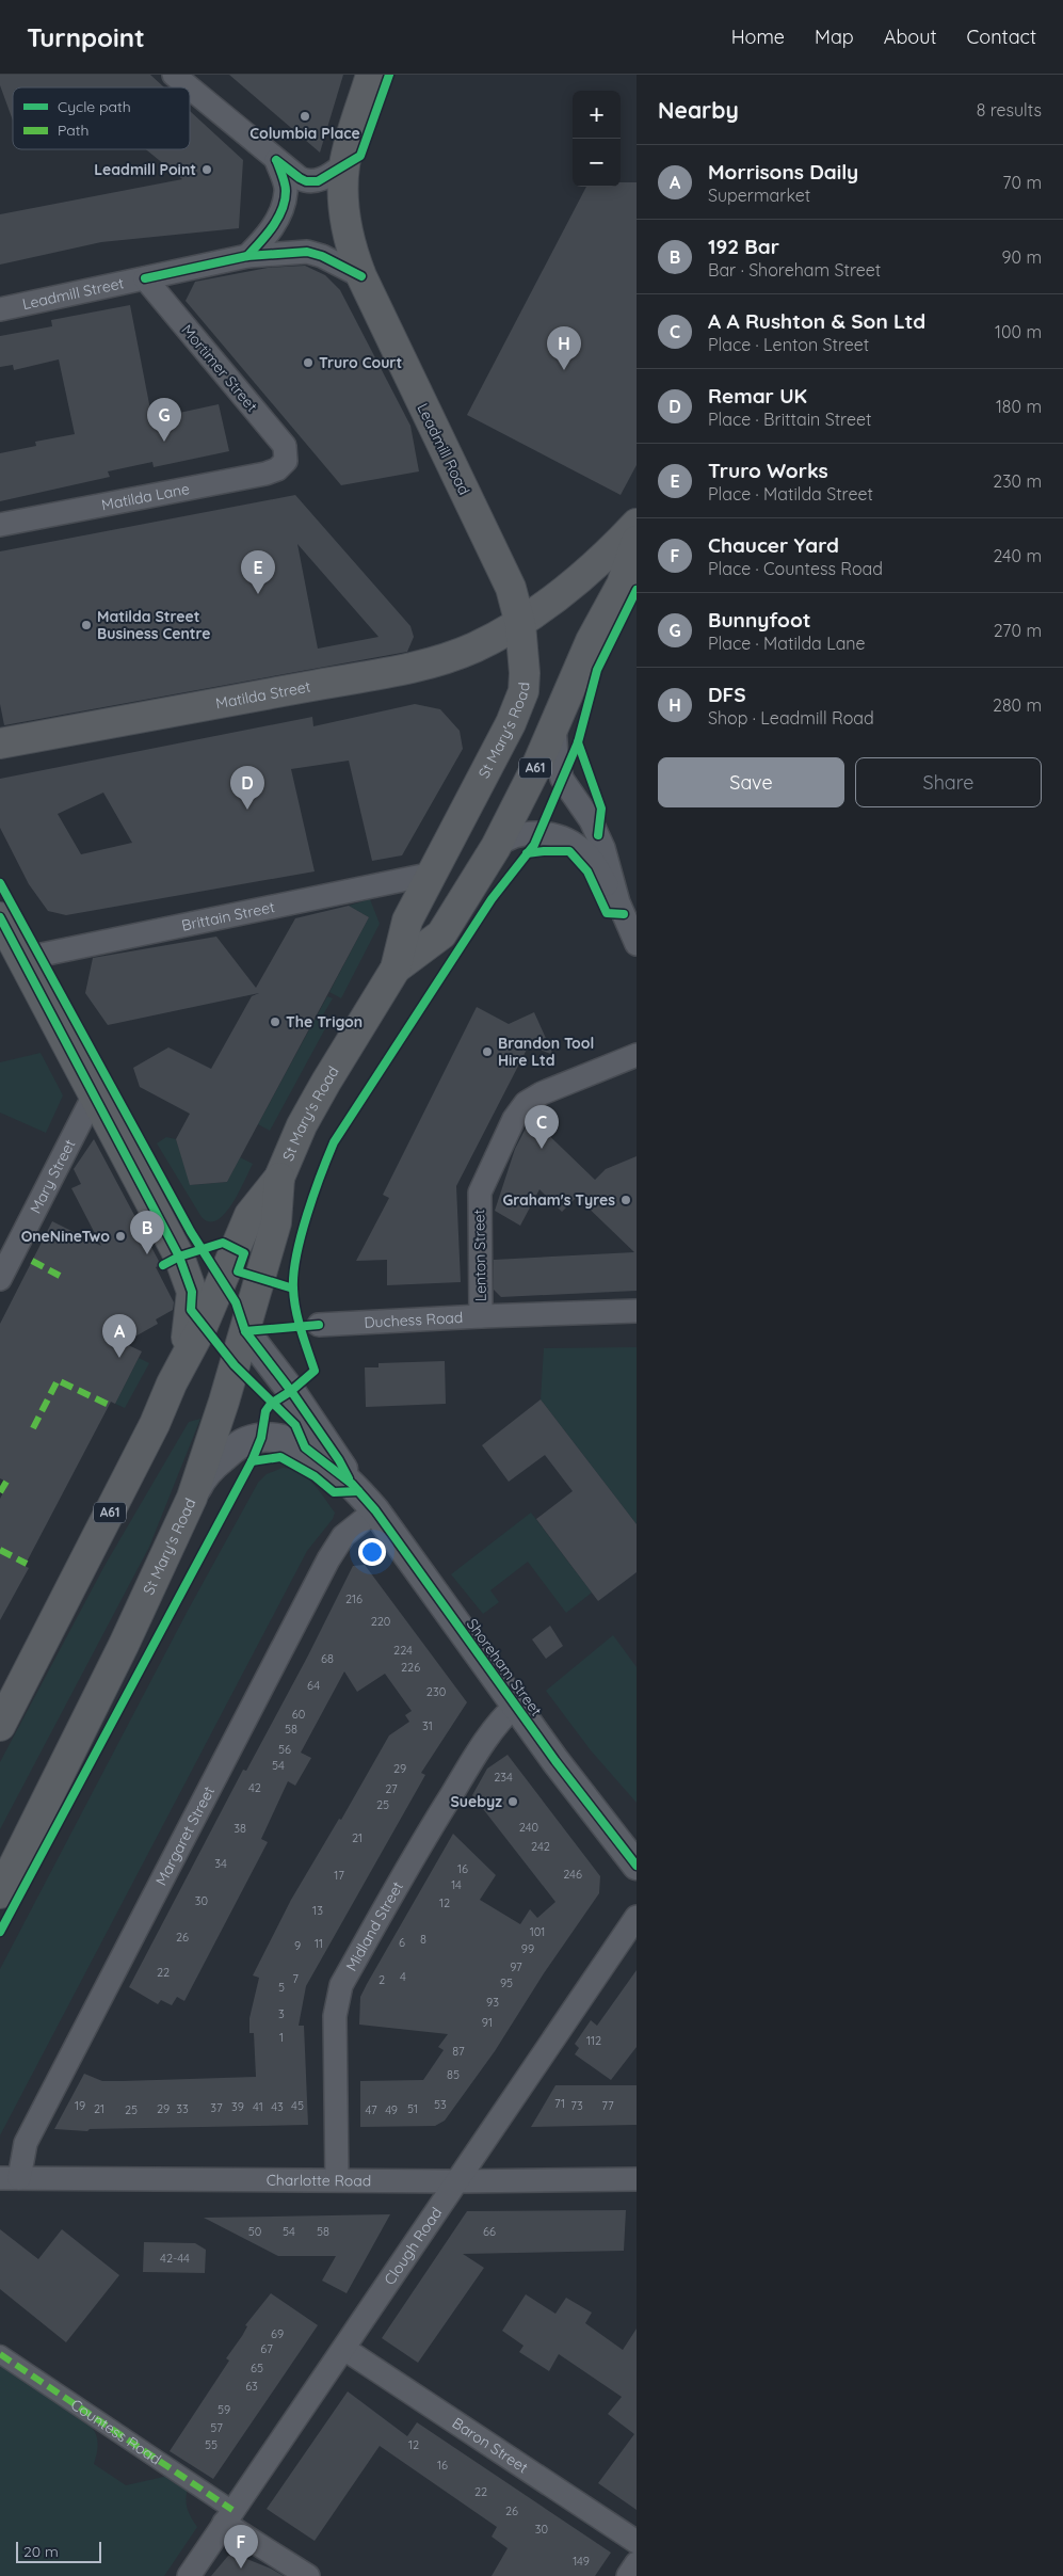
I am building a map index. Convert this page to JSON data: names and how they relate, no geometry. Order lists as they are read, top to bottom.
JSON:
{
  "streets": {
    "highway": [
      "Leadmill Road",
      "Matilda Street",
      "St Mary's Road",
      "A61"
    ],
    "street": [
      "Leadmill Street",
      "Mortimer Street",
      "Matilda Lane",
      "Brittain Street",
      "Mary Street",
      "Lenton Street",
      "Duchess Road",
      "Shoreham Street",
      "Margaret Street",
      "Midland Street",
      "Charlotte Road",
      "Clough Road",
      "Countess Road",
      "Baron Street"
    ]
  },
  "crossings": [
    ["Leadmill Street", "Mortimer Street"],
    ["Leadmill Street", "Leadmill Road"],
    ["Leadmill Street", "A61"],
    ["Mortimer Street", "Matilda Lane"],
    ["Leadmill Road", "Matilda Street"],
    ["Leadmill Road", "St Mary's Road"],
    ["Leadmill Road", "A61"],
    ["Matilda Street", "St Mary's Road"],
    ["St Mary's Road", "A61"],
    ["St Mary's Road", "Brittain Street"],
    ["St Mary's Road", "Shoreham Street"],
    ["A61", "Brittain Street"],
    ["A61", "Mary Street"],
    ["A61", "Shoreham Street"],
    ["Lenton Street", "Duchess Road"],
    ["Shoreham Street", "Margaret Street"],
    ["Shoreham Street", "Midland Street"],
    ["Margaret Street", "Charlotte Road"],
    ["Midland Street", "Charlotte Road"],
    ["Charlotte Road", "Clough Road"],
    ["Clough Road", "Countess Road"],
    ["Clough Road", "Baron Street"]
  ],
  "places": [
    "Columbia Place",
    "Leadmill Point",
    "Truro Court",
    "Matilda Street Business Centre",
    "The Trigon",
    "Brandon Tool Hire Ltd",
    "Graham's Tyres",
    "OneNineTwo",
    "Suebyz"
  ],
  "house_numbers": [
    "216",
    "220",
    "224",
    "68",
    "226",
    "64",
    "230",
    "60",
    "31",
    "58",
    "56",
    "54",
    "29",
    "234",
    "42",
    "27",
    "25",
    "240",
    "38",
    "21",
    "242",
    "34",
    "16",
    "246",
    "17",
    "14",
    "30",
    "12",
    "13",
    "101",
    "26",
    "8",
    "6",
    "11",
    "9",
    "99",
    "97",
    "22",
    "4",
    "7",
    "2",
    "95",
    "5",
    "93",
    "3",
    "91",
    "1",
    "112",
    "87",
    "85",
    "71",
    "53",
    "19",
    "45",
    "73",
    "77",
    "39",
    "41",
    "43",
    "37",
    "21",
    "29",
    "33",
    "51",
    "25",
    "47",
    "49",
    "50",
    "54",
    "58",
    "66",
    "42-44",
    "69",
    "67",
    "65",
    "63",
    "59",
    "57",
    "55",
    "12",
    "16",
    "22",
    "26",
    "30",
    "149"
  ],
  "legend": ["Cycle path", "Path"],
  "scale_bar": "20 m",
  "page": {
    "header": "Turnpoint",
    "nav": [
      "Home",
      "Map",
      "About",
      "Contact"
    ],
    "heading": ["Nearby", "8 results"],
    "map_buttons": ["+", "−"],
    "list": [
      {
        "mark": "A",
        "name": "Morrisons Daily",
        "note": "Supermarket",
        "value": "70 m"
      },
      {
        "mark": "B",
        "name": "192 Bar",
        "note": "Bar · Shoreham Street",
        "value": "90 m"
      },
      {
        "mark": "C",
        "name": "A A Rushton & Son Ltd",
        "note": "Place · Lenton Street",
        "value": "100 m"
      },
      {
        "mark": "D",
        "name": "Remar UK",
        "note": "Place · Brittain Street",
        "value": "180 m"
      },
      {
        "mark": "E",
        "name": "Truro Works",
        "note": "Place · Matilda Street",
        "value": "230 m"
      },
      {
        "mark": "F",
        "name": "Chaucer Yard",
        "note": "Place · Countess Road",
        "value": "240 m"
      },
      {
        "mark": "G",
        "name": "Bunnyfoot",
        "note": "Place · Matilda Lane",
        "value": "270 m"
      },
      {
        "mark": "H",
        "name": "DFS",
        "note": "Shop · Leadmill Road",
        "value": "280 m"
      }
    ],
    "pins": [
      "H",
      "G",
      "E",
      "D",
      "C",
      "B",
      "A",
      "F"
    ],
    "buttons": ["Save", "Share"],
    "scale": "20 m"
  }
}
